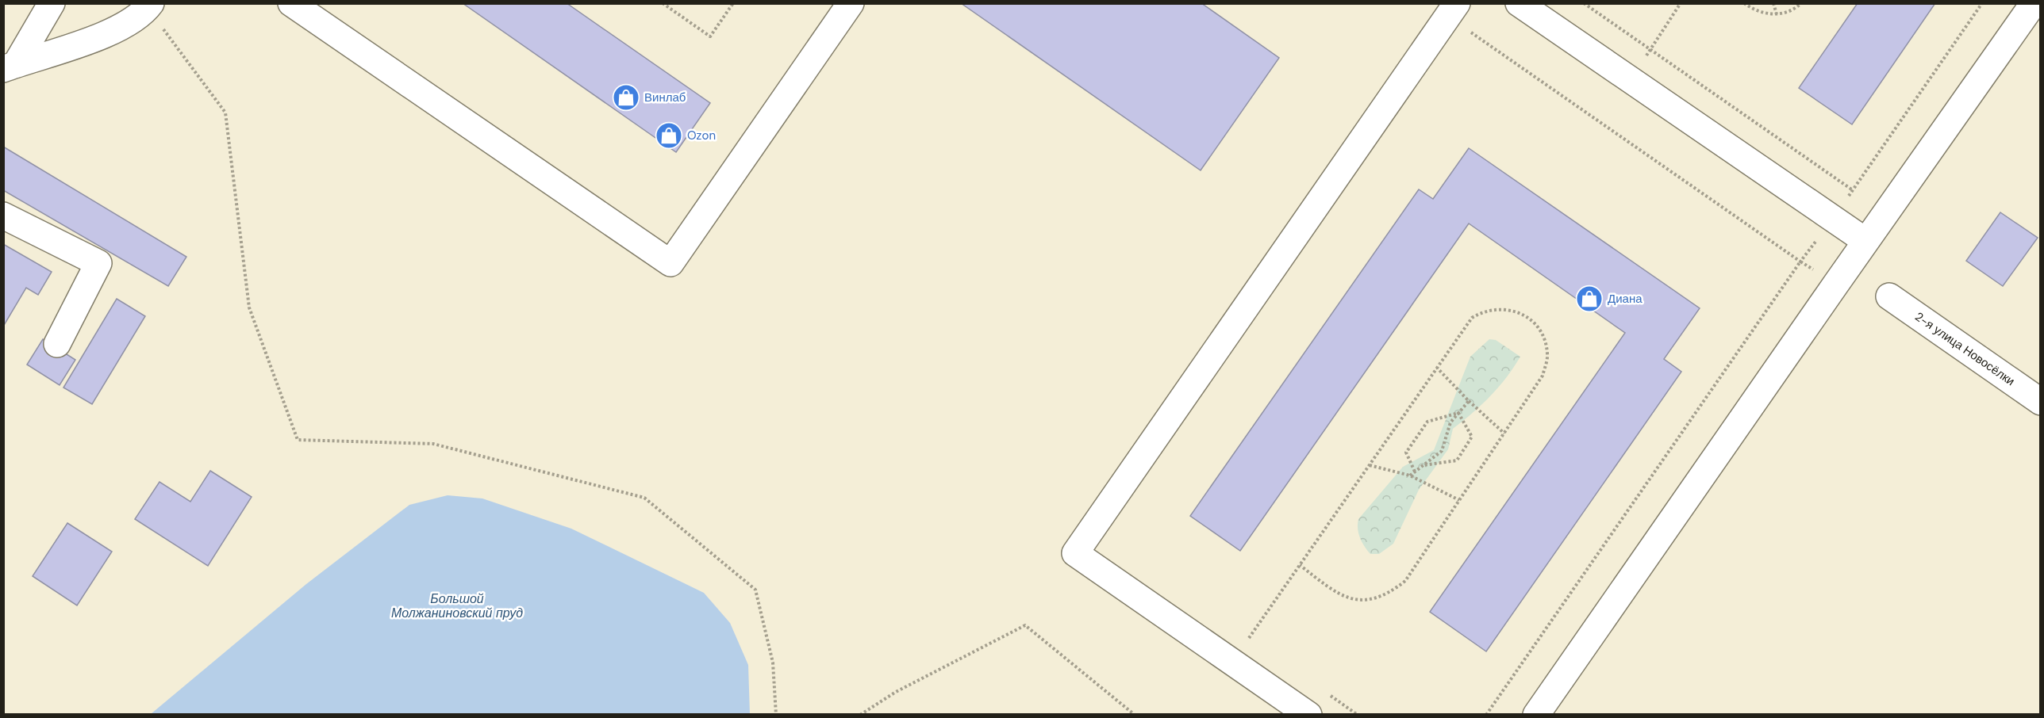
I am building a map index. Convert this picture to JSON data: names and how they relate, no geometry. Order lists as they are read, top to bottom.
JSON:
{
  "streets": {
    "street": ["2-я улица Новосёлки"]
  },
  "water": ["Большой Молжаниновский пруд"],
  "places": {
    "shop": ["Винлаб", "Ozon", "Диана"]
  }
}
